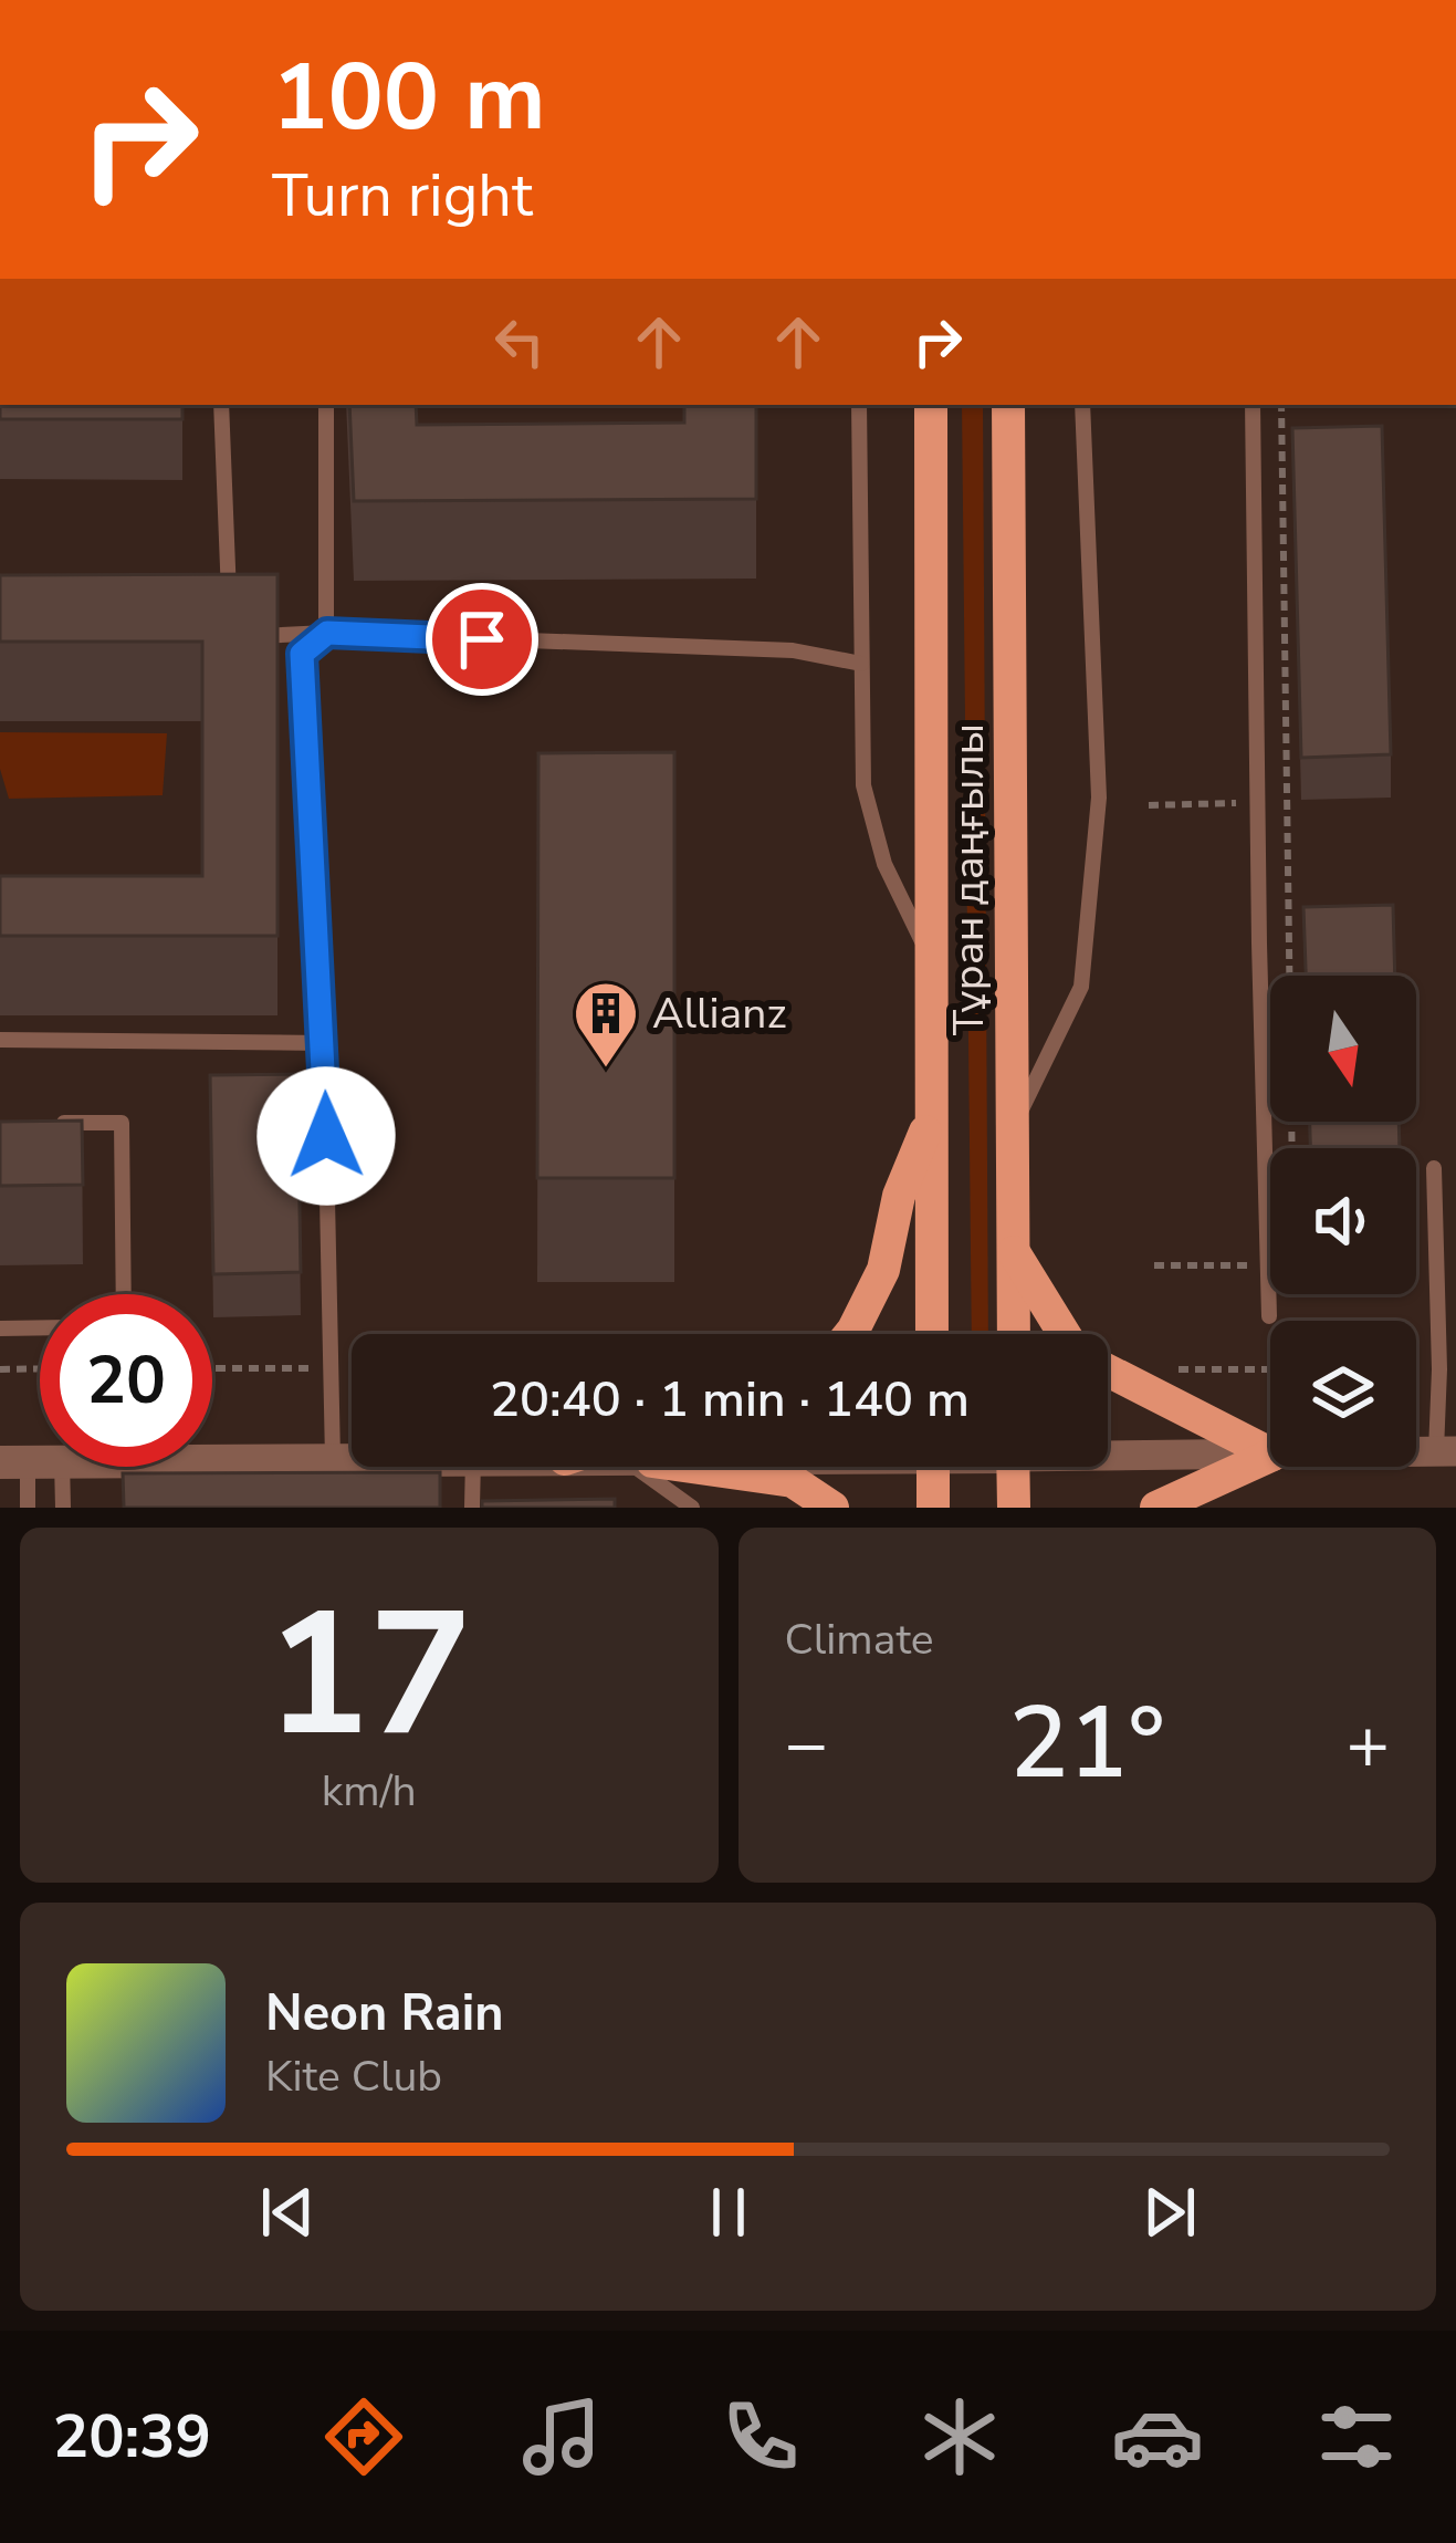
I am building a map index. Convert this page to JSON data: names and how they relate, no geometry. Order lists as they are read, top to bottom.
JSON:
{
  "streets": {
    "main road": ["Тұран даңғылы"]
  },
  "places": {
    "building": ["Allianz"]
  },
  "north": "bottom",
  "page": {
    "turn": ["100 m", "Turn right"],
    "limit": "20",
    "trip": "20:40 · 1 min · 140 m",
    "tile": [
      ["17", "km/h"],
      "Climate"
    ],
    "heat": ["−", "21°", "+"],
    "song": ["Neon Rain", "Kite Club"],
    "tabs": "20:39"
  }
}
